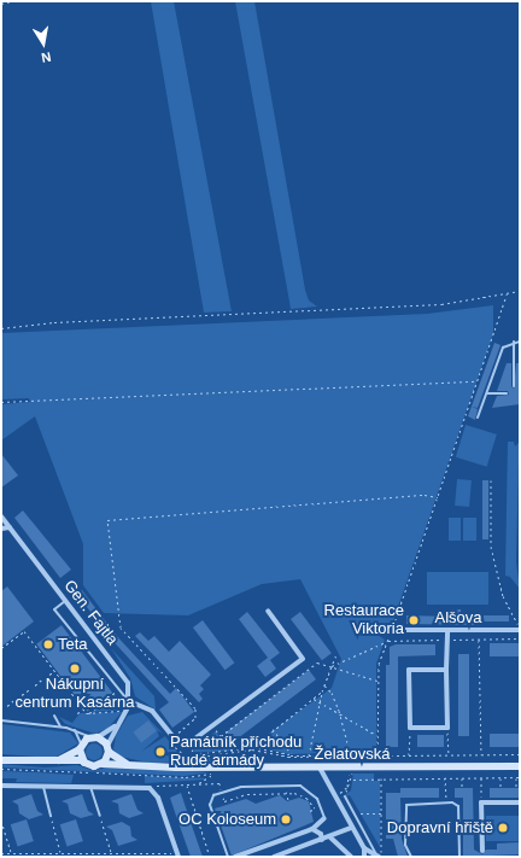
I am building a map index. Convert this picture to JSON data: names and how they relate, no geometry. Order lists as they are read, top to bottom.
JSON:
{
  "streets": {
    "main road": ["Želatovská"],
    "street": ["Gen. Fajtla", "Alšova"]
  },
  "places": [
    "Restaurace Viktoria",
    "Teta",
    "Nákupní centrum Kasárna",
    "Památník příchodu Rudé armády",
    "OC Koloseum",
    "Dopravní hřiště"
  ],
  "north": "bottom"
}
